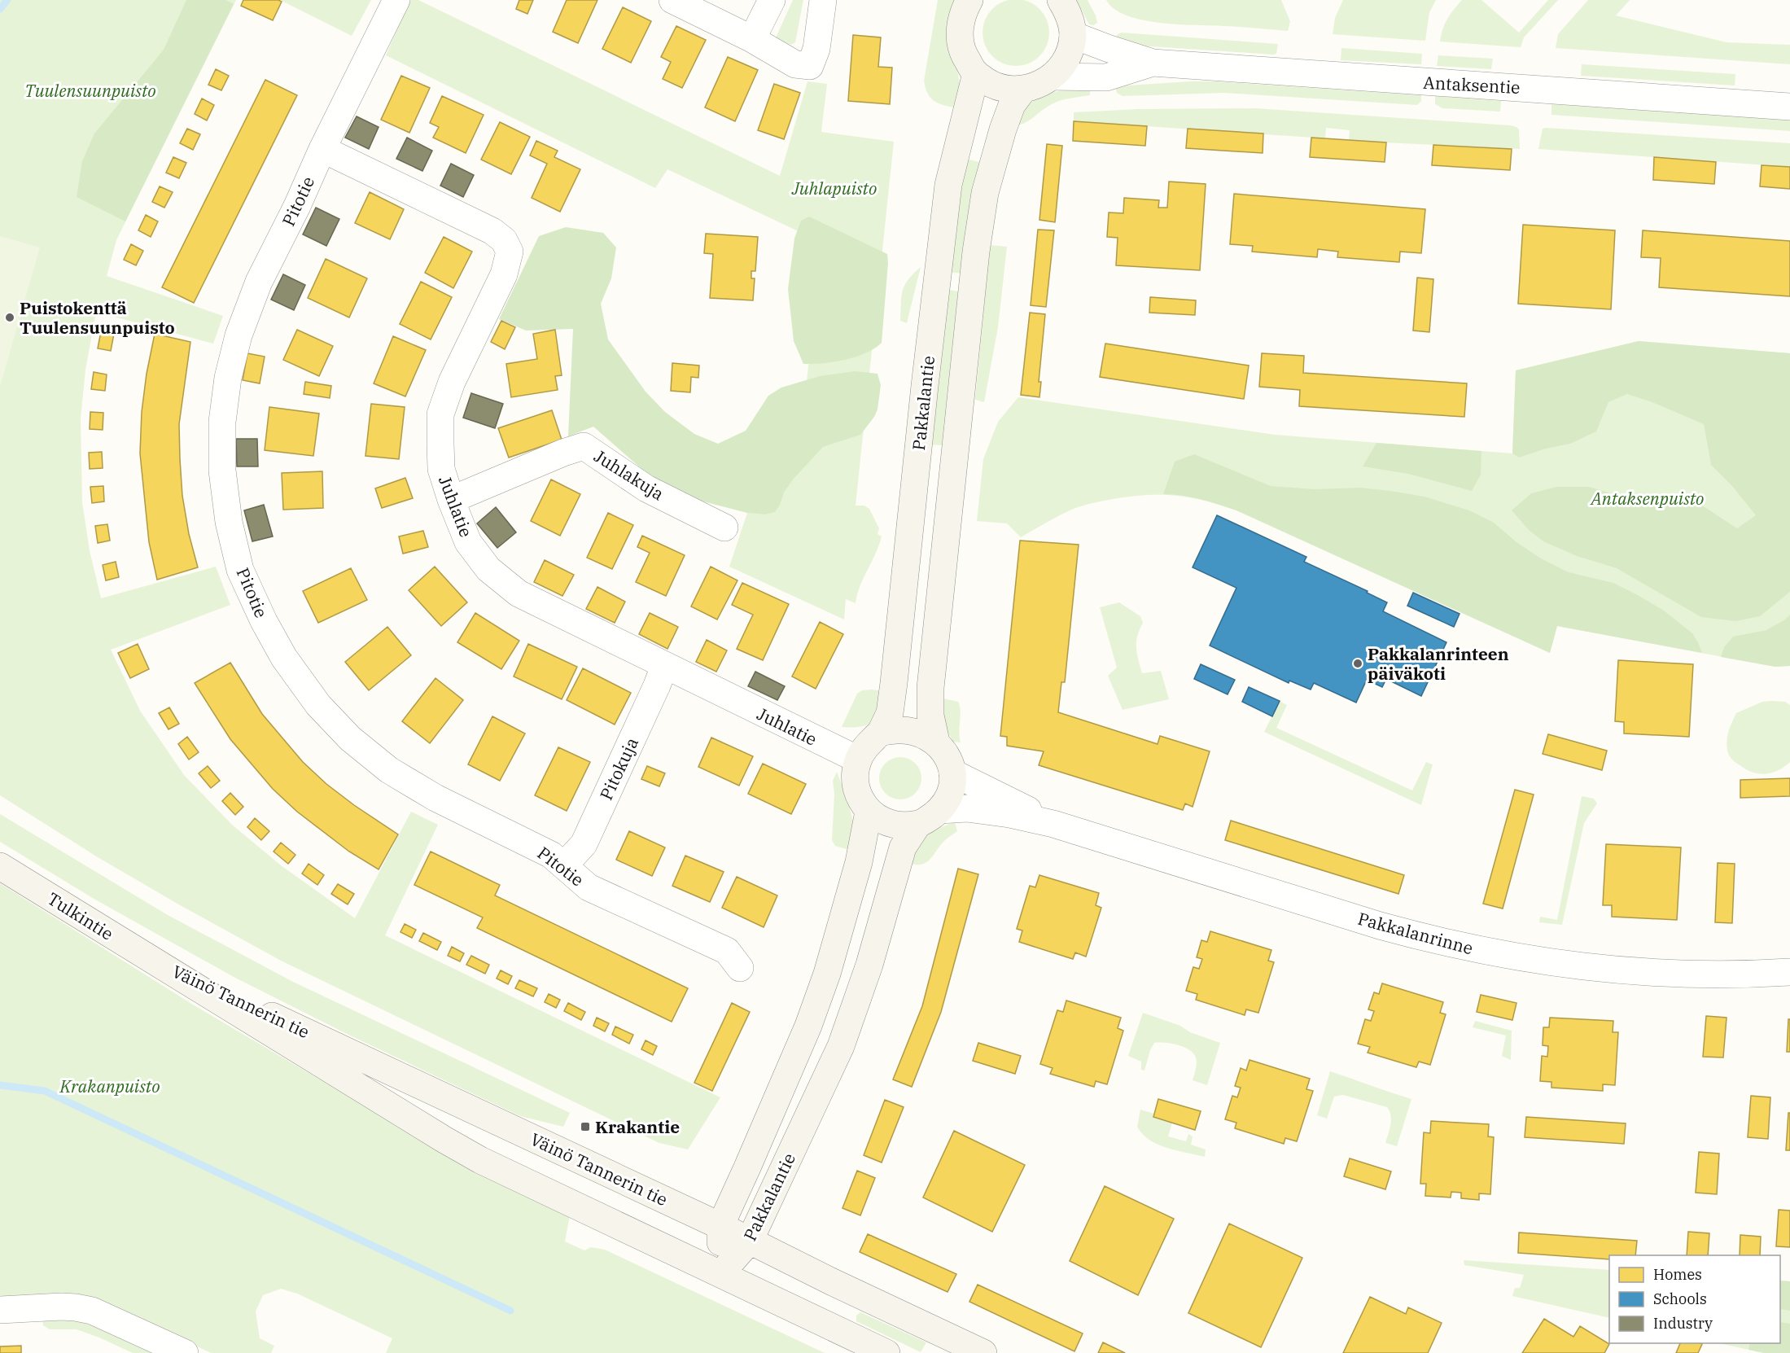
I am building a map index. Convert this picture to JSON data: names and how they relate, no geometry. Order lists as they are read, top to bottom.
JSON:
{
  "streets": {
    "street": [
      "Antaksentie",
      "Pitotie",
      "Pakkalantie",
      "Juhlakuja",
      "Juhlatie",
      "Pitokuja",
      "Tulkintie",
      "Pakkalanrinne",
      "Väinö Tannerin tie"
    ]
  },
  "crossings": [
    ["Pitotie", "Juhlatie"],
    ["Pitotie", "Pitokuja"],
    ["Pakkalantie", "Juhlatie"],
    ["Pakkalantie", "Pakkalanrinne"],
    ["Pakkalantie", "Väinö Tannerin tie"],
    ["Juhlakuja", "Juhlatie"],
    ["Juhlatie", "Pitokuja"],
    ["Juhlatie", "Pakkalanrinne"],
    ["Tulkintie", "Väinö Tannerin tie"]
  ],
  "parks": [
    "Tuulensuunpuisto",
    "Juhlapuisto",
    "Antaksenpuisto",
    "Krakanpuisto"
  ],
  "places": {
    "other": ["Puistokenttä Tuulensuunpuisto", "Pakkalanrinteen päiväkoti"],
    "transit": ["Krakantie"]
  },
  "legend": ["Homes", "Schools", "Industry"]
}
